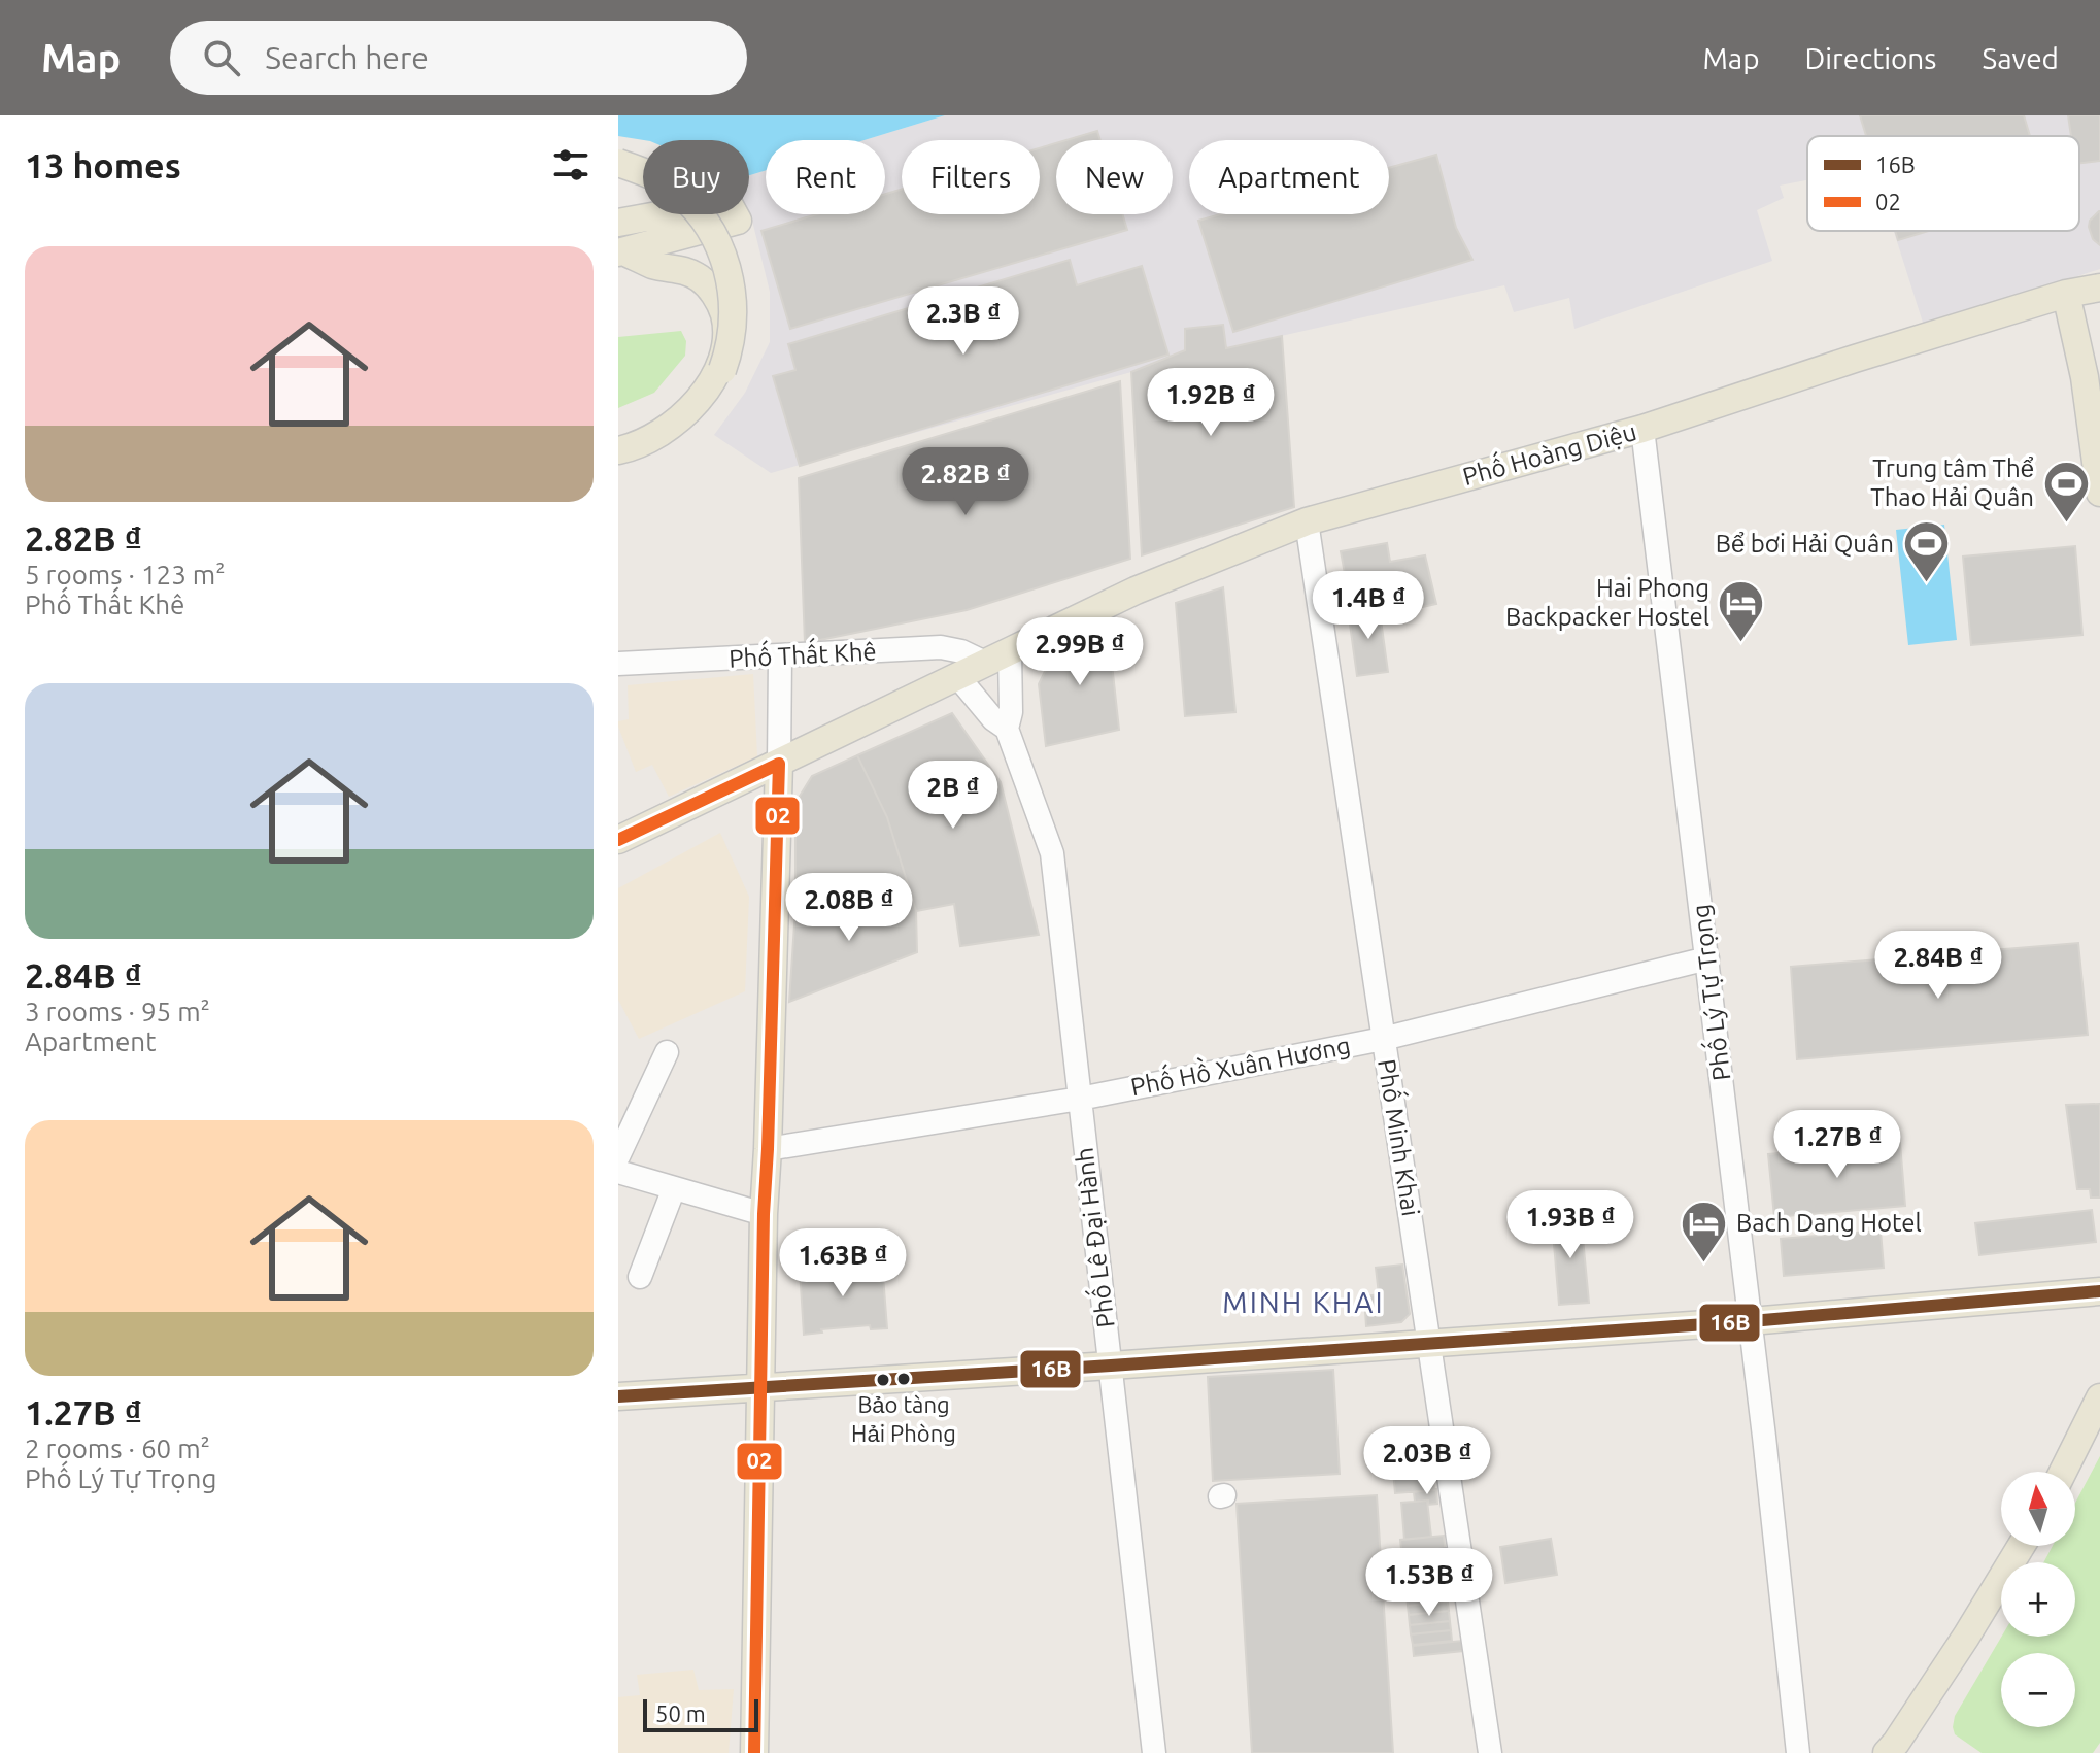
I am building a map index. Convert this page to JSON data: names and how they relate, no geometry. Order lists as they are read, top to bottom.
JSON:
{
  "streets": {
    "main road": ["Phố Hoàng Diệu"],
    "street": [
      "Phố Thất Khê",
      "Phố Lý Tự Trọng",
      "Phố Hồ Xuân Hương",
      "Phố Minh Khai",
      "Phố Lê Đại Hành"
    ]
  },
  "crossings": [
    ["Phố Hoàng Diệu", "Phố Thất Khê"],
    ["Phố Hoàng Diệu", "Phố Lý Tự Trọng"],
    ["Phố Hoàng Diệu", "Phố Minh Khai"],
    ["Phố Hoàng Diệu", "Phố Lê Đại Hành"],
    ["Phố Thất Khê", "Phố Lê Đại Hành"],
    ["Phố Lý Tự Trọng", "Phố Hồ Xuân Hương"],
    ["Phố Hồ Xuân Hương", "Phố Minh Khai"],
    ["Phố Hồ Xuân Hương", "Phố Lê Đại Hành"]
  ],
  "districts": ["MINH KHAI"],
  "places": {
    "sports": ["Trung tâm Thể Thao Hải Quân", "Bể bơi Hải Quân"],
    "hotel": ["Hai Phong Backpacker Hostel", "Bach Dang Hotel"],
    "other": ["Bảo tàng Hải Phòng"]
  },
  "lines": ["transit line 02", "transit line 16B"],
  "legend": ["16B", "02"],
  "scale_bar": "50 m",
  "north": "top",
  "page": {
    "header": "Map",
    "search": "Search here",
    "nav": ["Map", "Directions", "Saved"],
    "heading": "13 homes",
    "chip": [
      "Buy",
      "Rent",
      "Filters",
      "New",
      "Apartment"
    ],
    "list": [
      {
        "name": "2.82B ₫",
        "note": "5 rooms · 123 m² · Phố Thất Khê"
      },
      {
        "name": "2.84B ₫",
        "note": "3 rooms · 95 m² · Apartment"
      },
      {
        "name": "1.27B ₫",
        "note": "2 rooms · 60 m² · Phố Lý Tự Trọng"
      }
    ],
    "price": [
      "2.3B ₫",
      "1.92B ₫",
      "2.82B ₫",
      "1.4B ₫",
      "2.99B ₫",
      "2B ₫",
      "2.08B ₫",
      "2.84B ₫",
      "1.27B ₫",
      "1.93B ₫",
      "1.63B ₫",
      "2.03B ₫",
      "1.53B ₫"
    ],
    "map_buttons": ["+", "−"],
    "scale": "50 m"
  }
}
